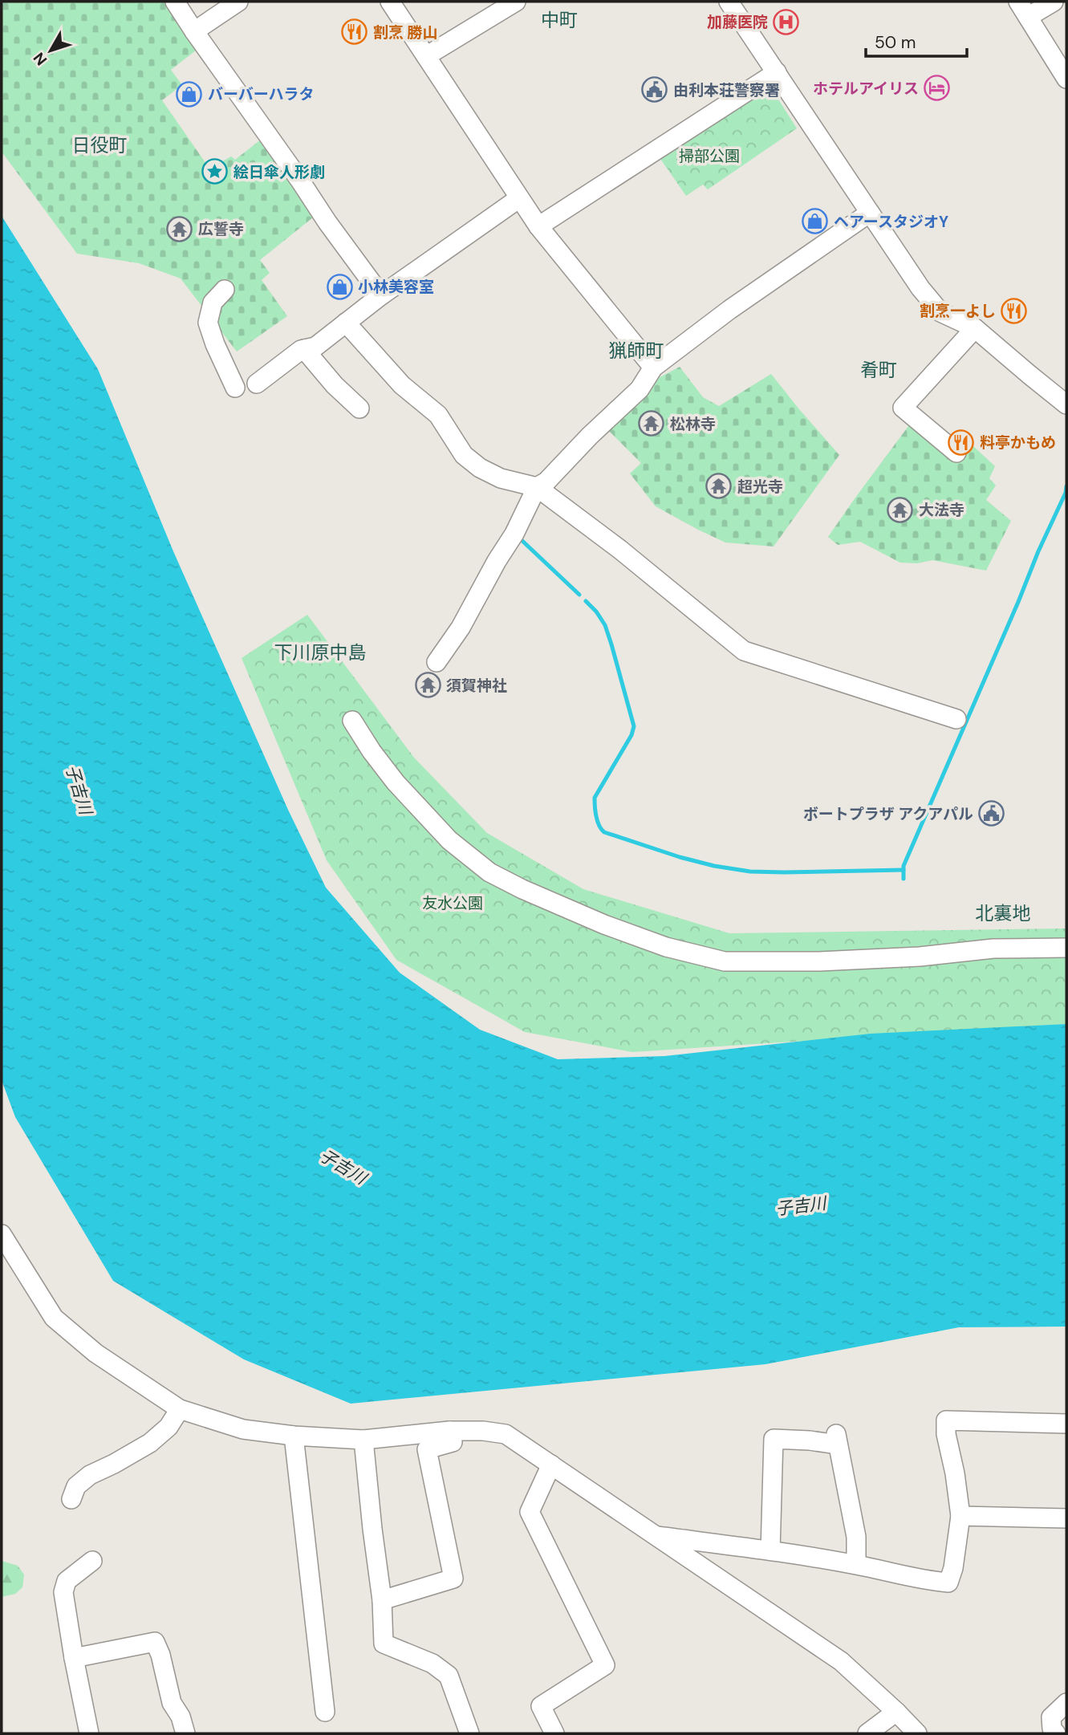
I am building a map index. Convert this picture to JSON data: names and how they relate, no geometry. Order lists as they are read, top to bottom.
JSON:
{
  "districts": [
    "中町",
    "日役町",
    "猟師町",
    "肴町",
    "下川原中島",
    "北裏地"
  ],
  "water": ["子吉川"],
  "parks": ["掃部公園", "友水公園"],
  "places": {
    "hospital": ["加藤医院"],
    "restaurant": ["割烹 勝山", "割烹一よし", "料亭かもめ"],
    "hotel": ["ホテルアイリス"],
    "public building": ["由利本荘警察署", "ボートプラザ アクアパル"],
    "shop": ["バーバーハラタ", "ヘアースタジオY", "小林美容室"],
    "place": ["絵日傘人形劇"],
    "temple": [
      "広誓寺",
      "松林寺",
      "超光寺",
      "大法寺",
      "須賀神社"
    ]
  },
  "scale_bar": "50 m",
  "north": "bottom left"
}
